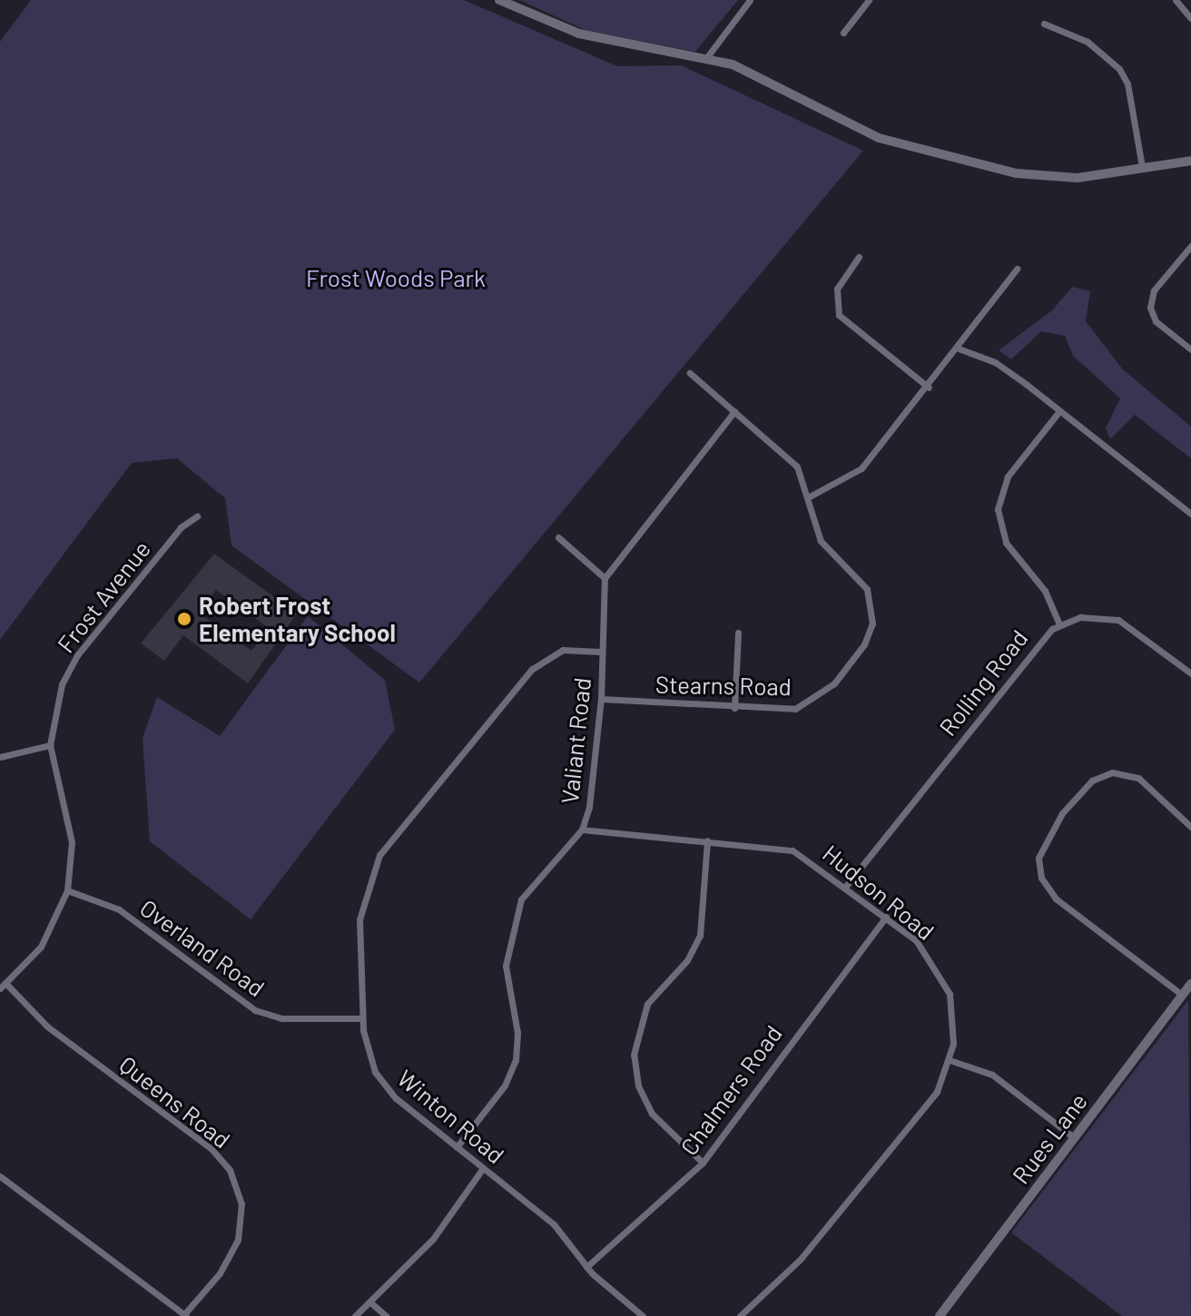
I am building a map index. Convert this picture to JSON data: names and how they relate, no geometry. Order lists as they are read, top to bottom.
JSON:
{
  "streets": {
    "street": [
      "Frost Avenue",
      "Rolling Road",
      "Stearns Road",
      "Valiant Road",
      "Hudson Road",
      "Overland Road",
      "Chalmers Road",
      "Queens Road",
      "Winton Road",
      "Rues Lane"
    ]
  },
  "crossings": [
    ["Frost Avenue", "Overland Road"],
    ["Frost Avenue", "Queens Road"],
    ["Rolling Road", "Hudson Road"],
    ["Stearns Road", "Valiant Road"],
    ["Valiant Road", "Hudson Road"],
    ["Valiant Road", "Winton Road"],
    ["Hudson Road", "Chalmers Road"],
    ["Overland Road", "Winton Road"],
    ["Chalmers Road", "Winton Road"]
  ],
  "parks": ["Frost Woods Park"],
  "places": ["Robert Frost Elementary School"]
}
